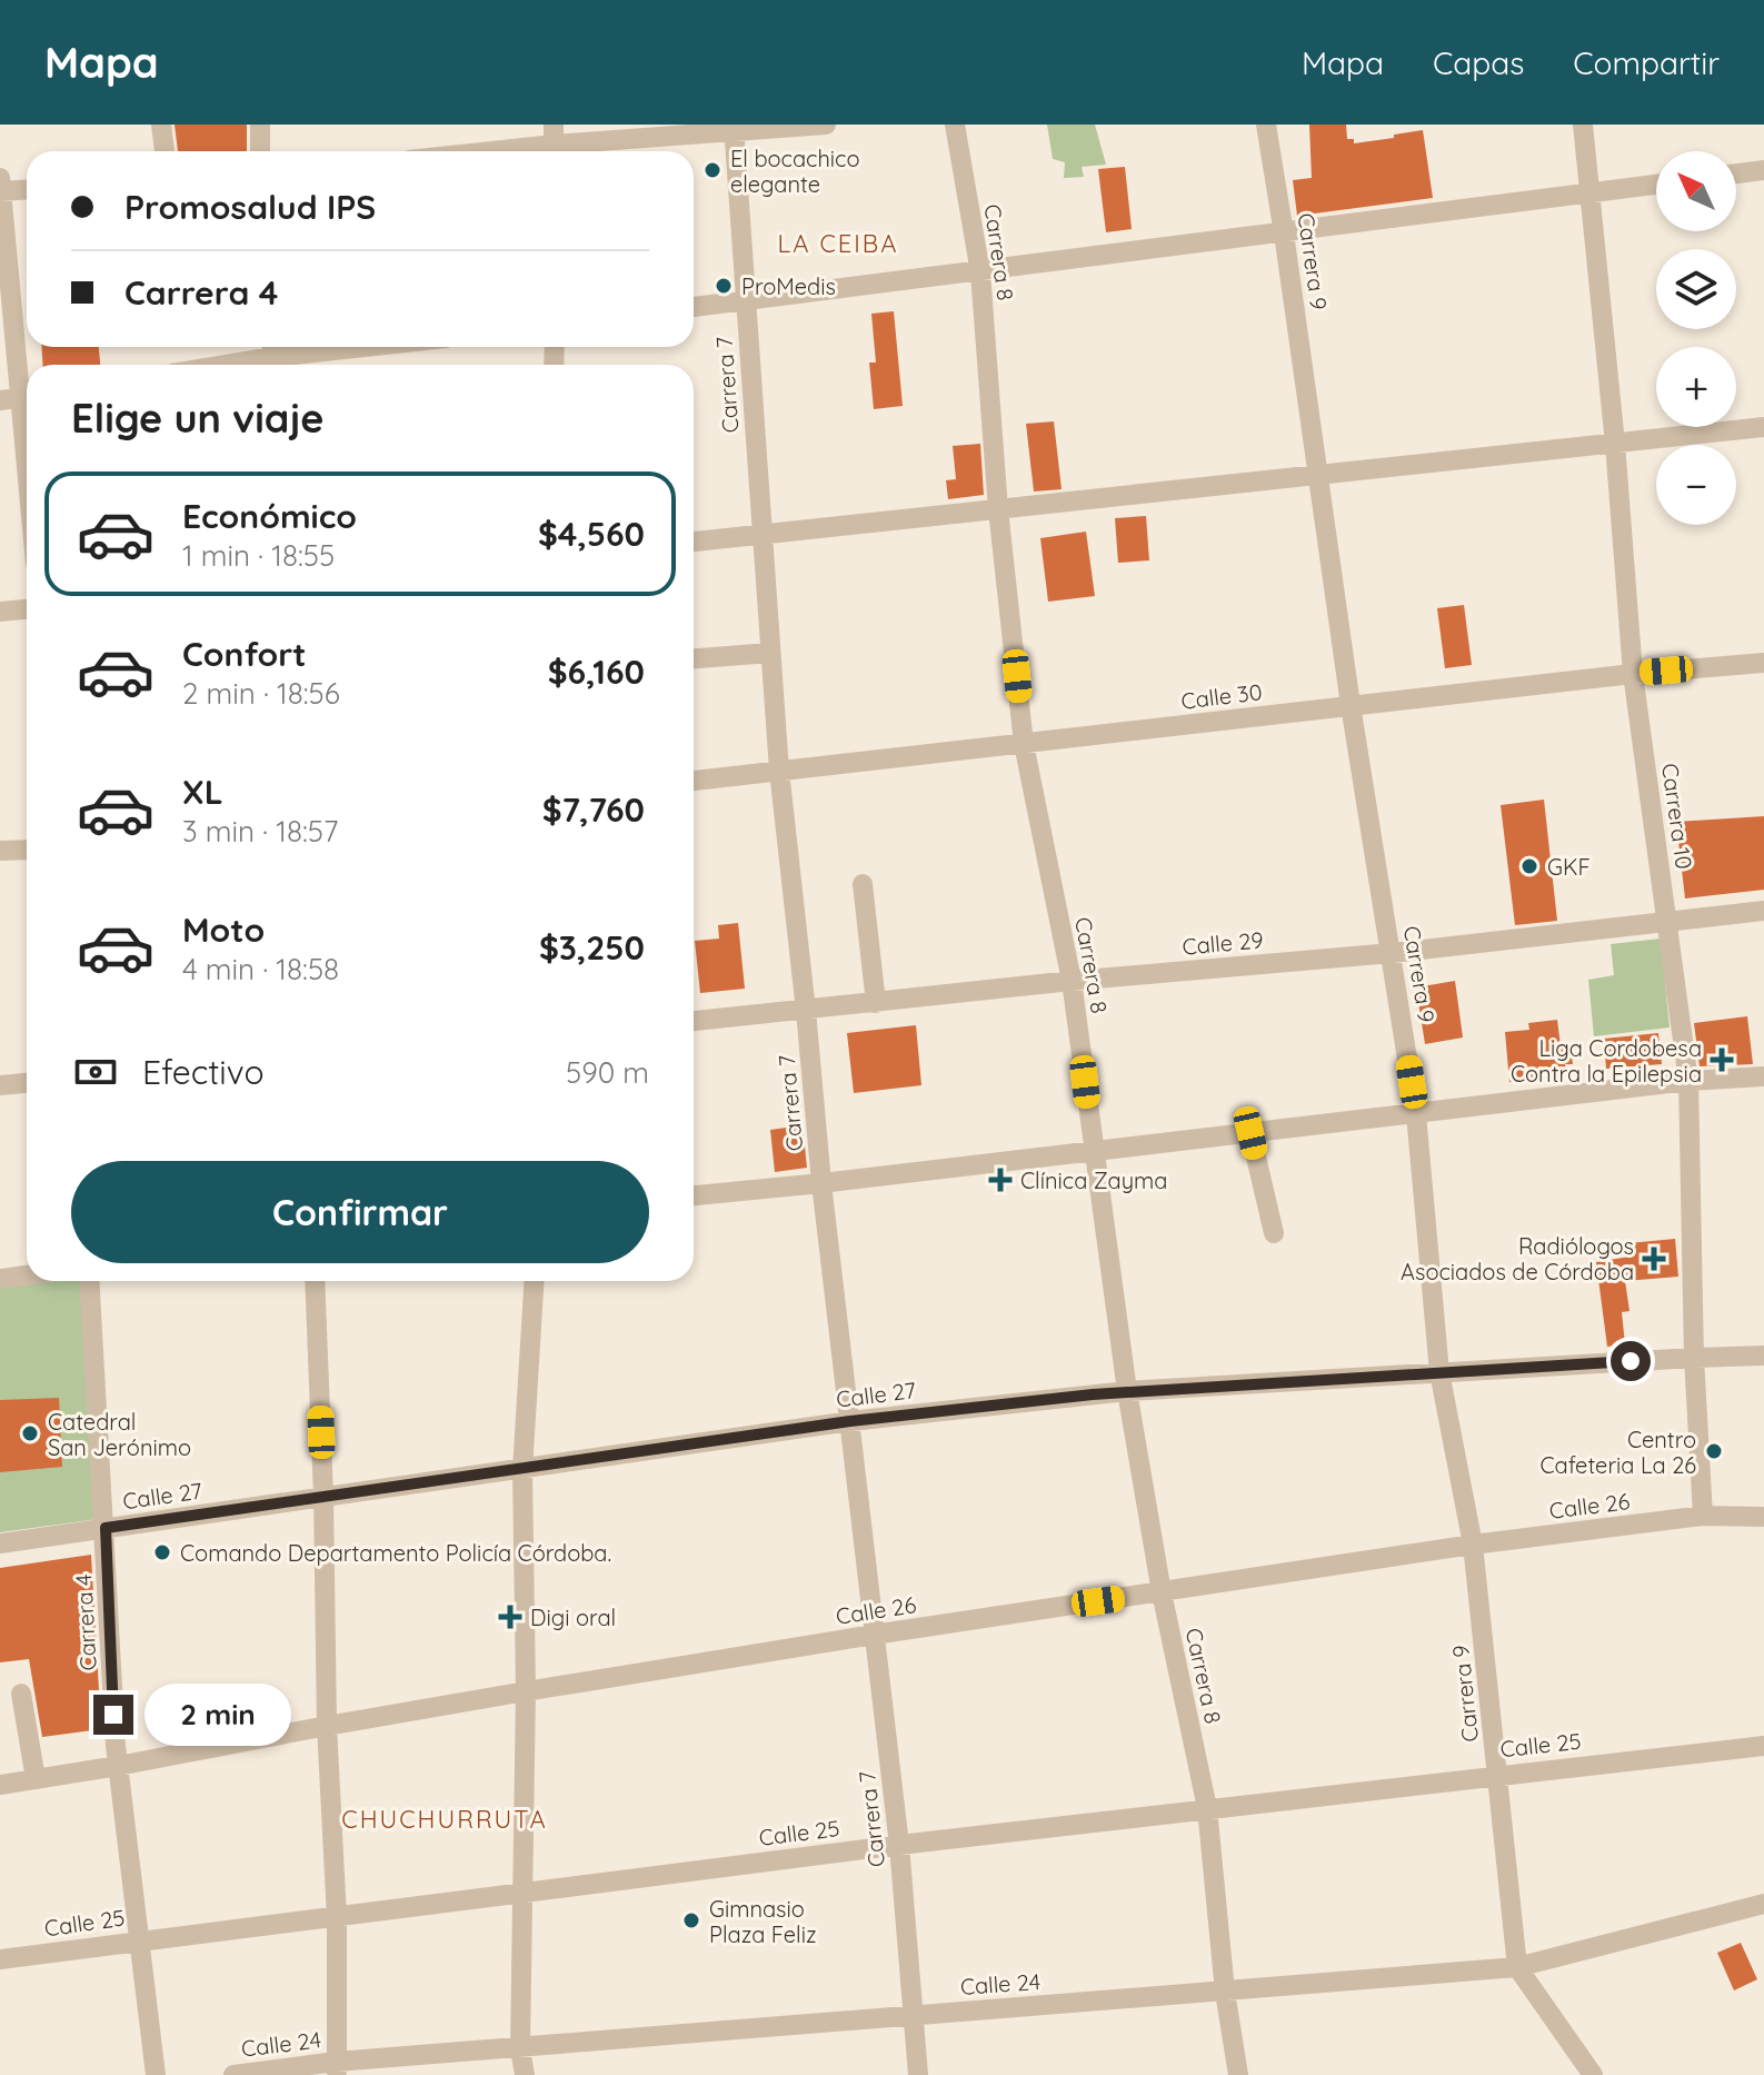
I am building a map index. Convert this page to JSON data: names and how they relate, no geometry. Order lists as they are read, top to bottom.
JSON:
{
  "streets": {
    "street": [
      "Carrera 8",
      "Carrera 9",
      "Carrera 7",
      "Calle 30",
      "Carrera 10",
      "Calle 29",
      "Calle 27",
      "Calle 26",
      "Carrera 4",
      "Calle 25",
      "Calle 24"
    ]
  },
  "crossings": [
    ["Carrera 8", "Calle 30"],
    ["Carrera 8", "Calle 29"],
    ["Carrera 8", "Calle 27"],
    ["Carrera 8", "Calle 26"],
    ["Carrera 8", "Calle 25"],
    ["Carrera 8", "Calle 24"],
    ["Carrera 9", "Calle 30"],
    ["Carrera 9", "Calle 29"],
    ["Carrera 9", "Calle 27"],
    ["Carrera 9", "Calle 26"],
    ["Carrera 9", "Calle 25"],
    ["Carrera 9", "Calle 24"],
    ["Carrera 7", "Calle 30"],
    ["Carrera 7", "Calle 29"],
    ["Carrera 7", "Calle 27"],
    ["Carrera 7", "Calle 26"],
    ["Carrera 7", "Calle 25"],
    ["Carrera 7", "Calle 24"],
    ["Calle 30", "Carrera 10"],
    ["Carrera 10", "Calle 29"],
    ["Carrera 10", "Calle 27"],
    ["Carrera 10", "Calle 26"],
    ["Calle 27", "Carrera 4"],
    ["Calle 26", "Carrera 4"],
    ["Carrera 4", "Calle 25"]
  ],
  "districts": ["LA CEIBA", "CHUCHURRUTA"],
  "places": {
    "other": [
      "El bocachico elegante",
      "ProMedis",
      "GKF",
      "Catedral San Jerónimo",
      "Centro Cafeteria La 26",
      "Comando Departamento Policía Córdoba.",
      "Gimnasio Plaza Feliz"
    ],
    "health": [
      "Liga Cordobesa Contra la Epilepsia",
      "Clínica Zayma",
      "Radiólogos Asociados de Córdoba",
      "Digi oral"
    ]
  },
  "north": "top left",
  "page": {
    "header": "Mapa",
    "nav": ["Mapa", "Capas", "Compartir"],
    "map_buttons": ["+", "−"],
    "banner": ["Promosalud IPS", "Carrera 4"],
    "heading": "Elige un viaje",
    "list": [
      {
        "name": "Económico",
        "note": "1 min · 18:55",
        "value": "$4,560"
      },
      {
        "name": "Confort",
        "note": "2 min · 18:56",
        "value": "$6,160"
      },
      {
        "name": "XL",
        "note": "3 min · 18:57",
        "value": "$7,760"
      },
      {
        "name": "Moto",
        "note": "4 min · 18:58",
        "value": "$3,250"
      }
    ],
    "pay": ["Efectivo", "590 m"],
    "buttons": "Confirmar",
    "bubble": "2 min"
  }
}
